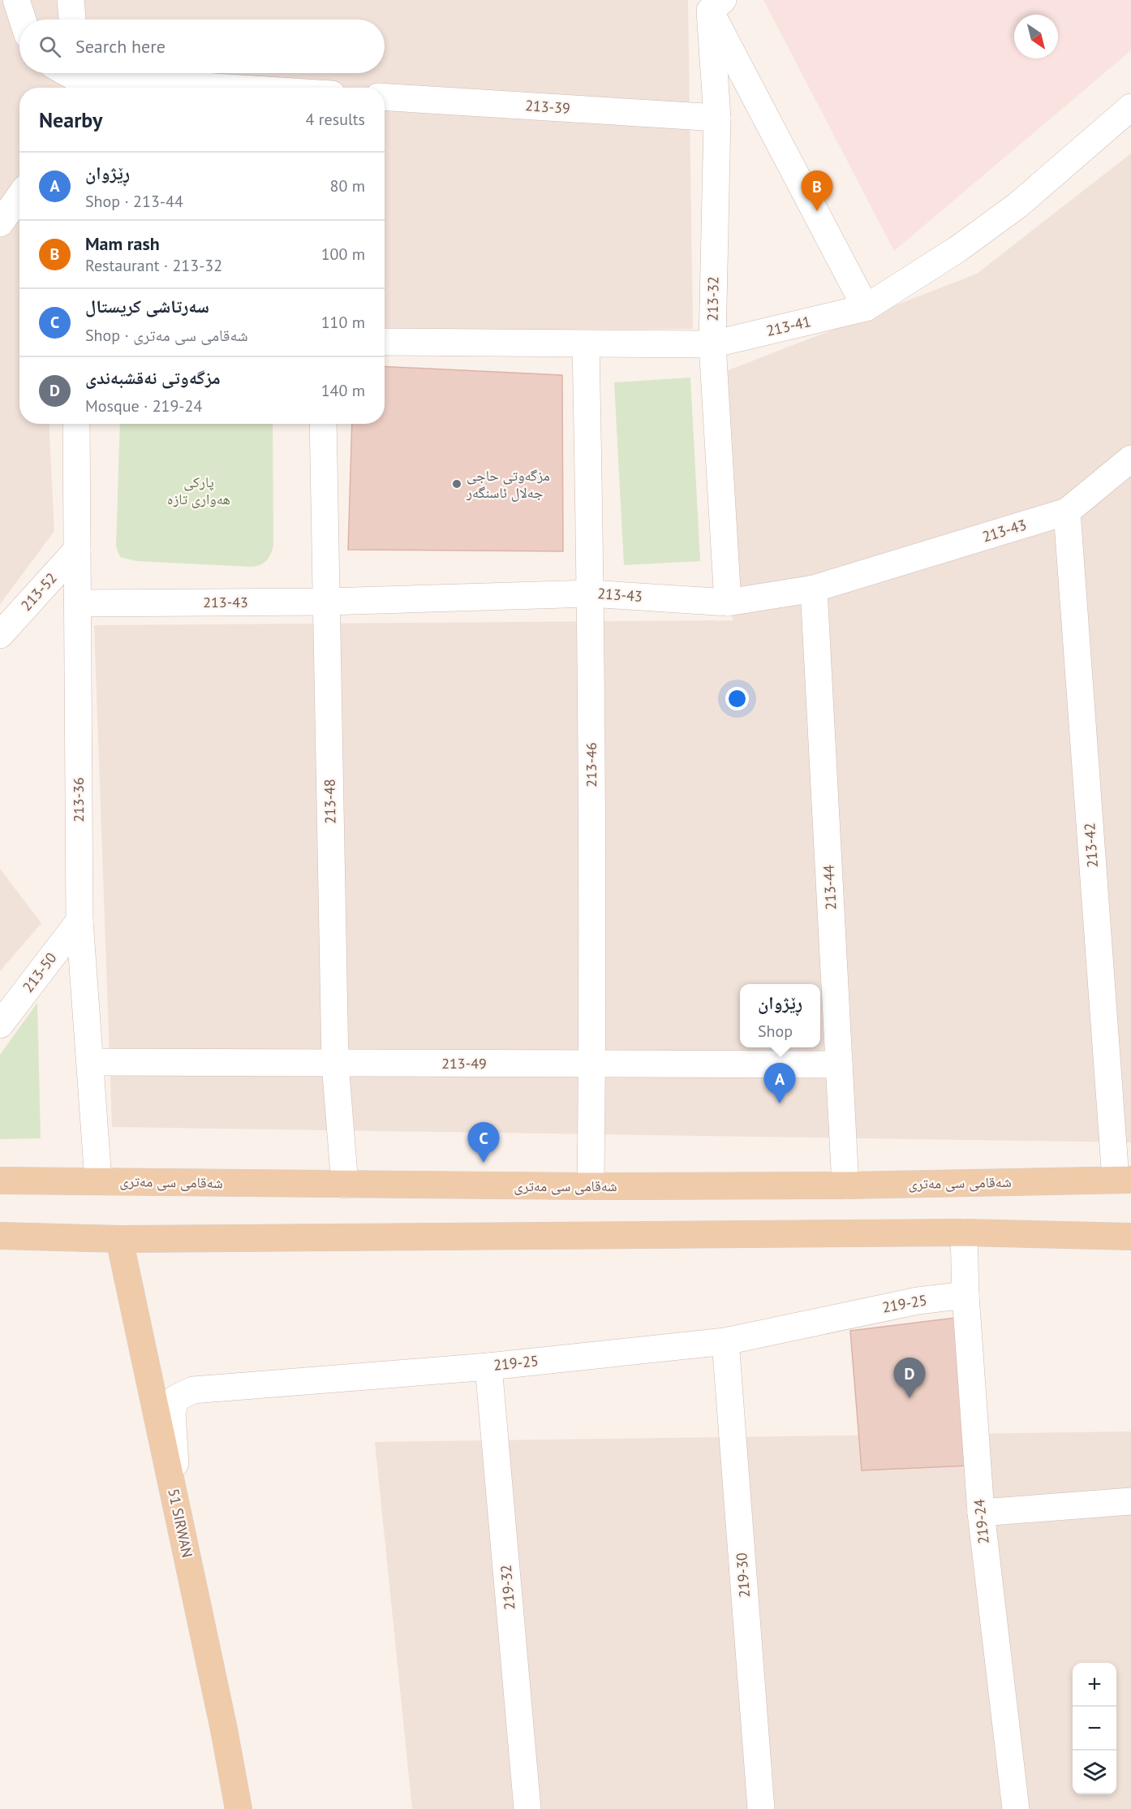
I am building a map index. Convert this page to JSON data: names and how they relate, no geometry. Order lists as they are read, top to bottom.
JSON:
{
  "streets": {
    "main road": ["شەقامی سی مەتری", "51 SIRWAN"],
    "street": [
      "213-39",
      "213-32",
      "213-41",
      "213-43",
      "213-52",
      "213-46",
      "213-36",
      "213-48",
      "213-42",
      "213-44",
      "213-50",
      "213-49",
      "219-25",
      "219-24",
      "219-30",
      "219-32"
    ]
  },
  "crossings": [
    ["213-39", "213-32"],
    ["213-32", "213-41"],
    ["213-32", "213-43"],
    ["213-41", "213-46"],
    ["213-43", "213-46"],
    ["213-43", "213-36"],
    ["213-43", "213-48"],
    ["213-43", "213-42"],
    ["213-43", "213-44"],
    ["213-52", "213-36"],
    ["213-46", "213-49"],
    ["213-46", "شەقامی سی مەتری"],
    ["213-36", "213-50"],
    ["213-36", "213-49"],
    ["213-36", "شەقامی سی مەتری"],
    ["213-48", "213-49"],
    ["213-48", "شەقامی سی مەتری"],
    ["213-42", "شەقامی سی مەتری"],
    ["213-44", "213-49"],
    ["213-44", "شەقامی سی مەتری"],
    ["219-25", "219-24"],
    ["219-25", "51 SIRWAN"],
    ["219-25", "219-30"],
    ["219-25", "219-32"]
  ],
  "parks": ["پارکی هەواری تازە"],
  "places": ["مزگەوتی حاجی جەلال ئاسنگەر"],
  "north": "bottom right",
  "page": {
    "search": "Search here",
    "heading": ["Nearby", "4 results"],
    "list": [
      {
        "mark": "A",
        "name": "ڕێژوان",
        "note": "Shop · 213-44",
        "value": "80 m"
      },
      {
        "mark": "B",
        "name": "Mam rash",
        "note": "Restaurant · 213-32",
        "value": "100 m"
      },
      {
        "mark": "C",
        "name": "سەرتاشی کریستال",
        "note": "Shop · شەقامی سی مەتری",
        "value": "110 m"
      },
      {
        "mark": "D",
        "name": "مزگەوتی نەقشبەندی",
        "note": "Mosque · 219-24",
        "value": "140 m"
      }
    ],
    "pins": [
      "B",
      "A",
      "C",
      "D"
    ],
    "popup": ["ڕێژوان", "Shop"],
    "map_buttons": ["+", "−"]
  }
}
